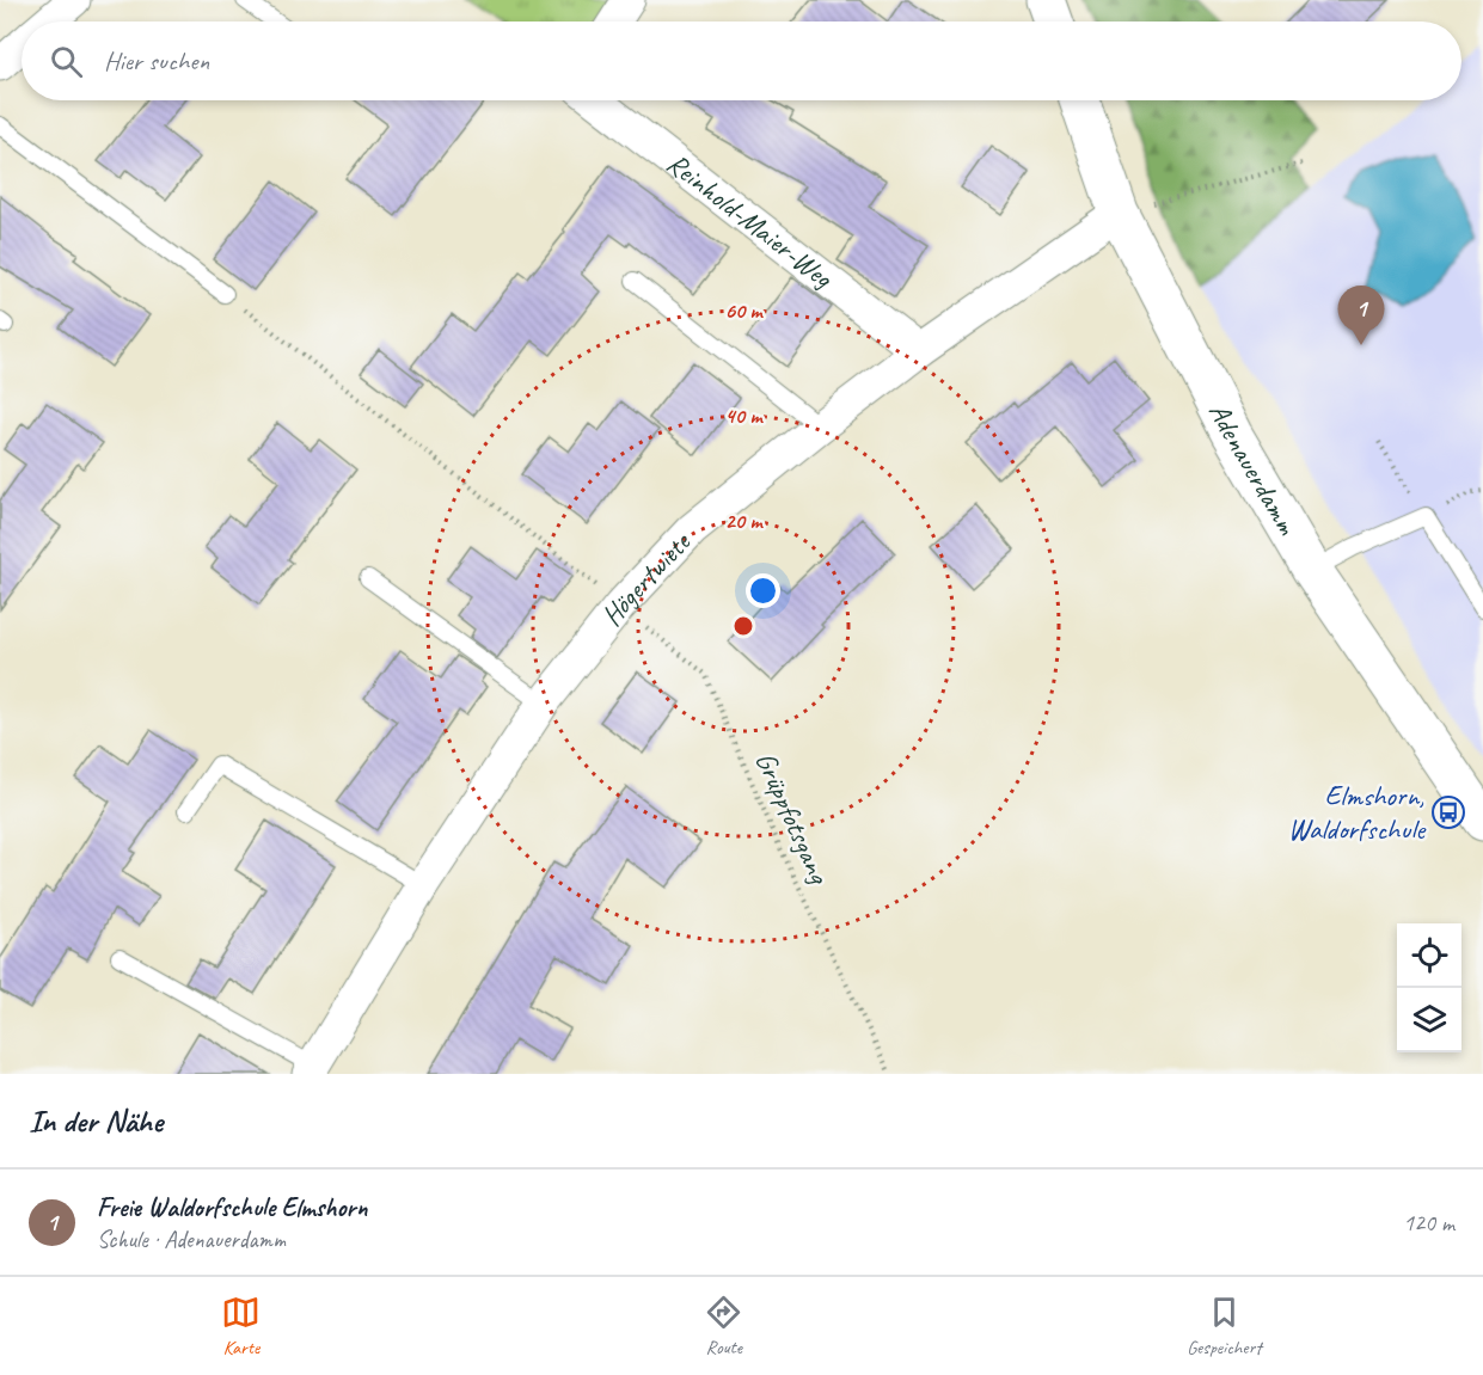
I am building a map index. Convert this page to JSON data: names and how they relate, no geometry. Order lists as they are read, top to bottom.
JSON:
{
  "streets": {
    "street": ["Reinhold-Maier-Weg", "Adenauerdamm", "Högertwiete"],
    "path": ["Grüppfotsgang"]
  },
  "crossings": [
    ["Reinhold-Maier-Weg", "Högertwiete"],
    ["Adenauerdamm", "Högertwiete"],
    ["Högertwiete", "Grüppfotsgang"]
  ],
  "places": {
    "bus stop": ["Elmshorn, Waldorfschule"]
  },
  "page": {
    "search": "Hier suchen",
    "pins": "1",
    "heading": "In der Nähe",
    "list": [
      {
        "mark": "1",
        "name": "Freie Waldorfschule Elmshorn",
        "note": "Schule · Adenauerdamm",
        "value": "120 m"
      }
    ],
    "nav": ["Karte", "Route", "Gespeichert"]
  },
  "rings": ["60 m", "40 m", "20 m"]
}
